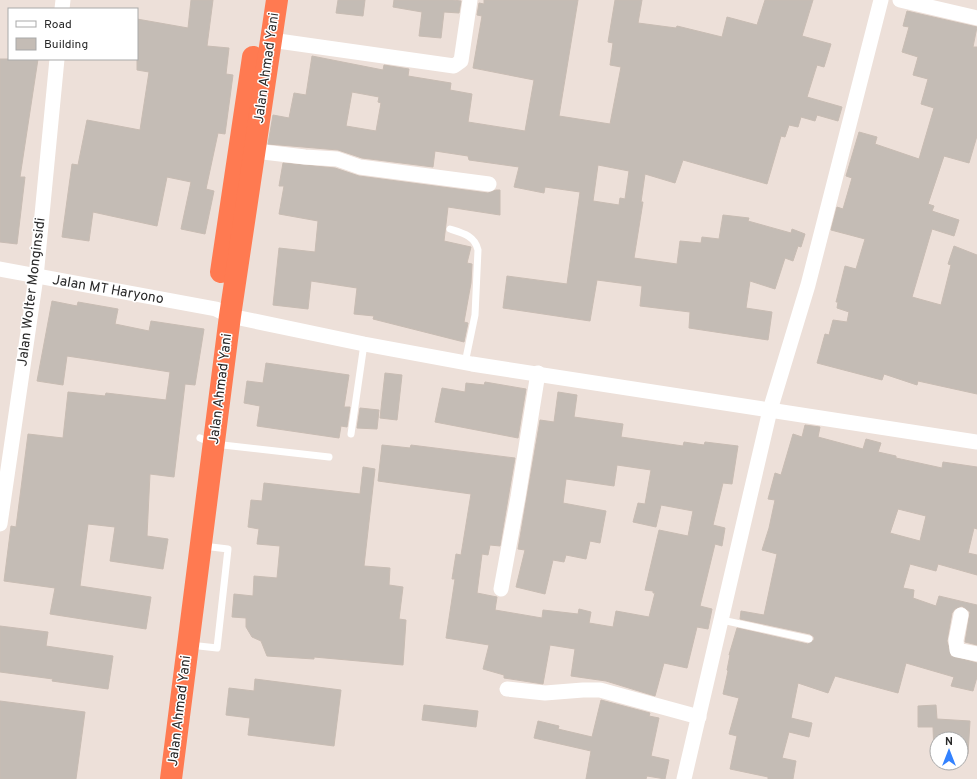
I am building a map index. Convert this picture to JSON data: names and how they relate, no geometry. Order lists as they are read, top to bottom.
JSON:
{
  "streets": {
    "highway": ["Jalan Ahmad Yani"],
    "street": ["Jalan MT Haryono", "Jalan Wolter Monginsidi"]
  },
  "crossings": [
    ["Jalan Ahmad Yani", "Jalan MT Haryono"],
    ["Jalan MT Haryono", "Jalan Wolter Monginsidi"]
  ],
  "legend": ["Road", "Building"],
  "north": "top"
}
